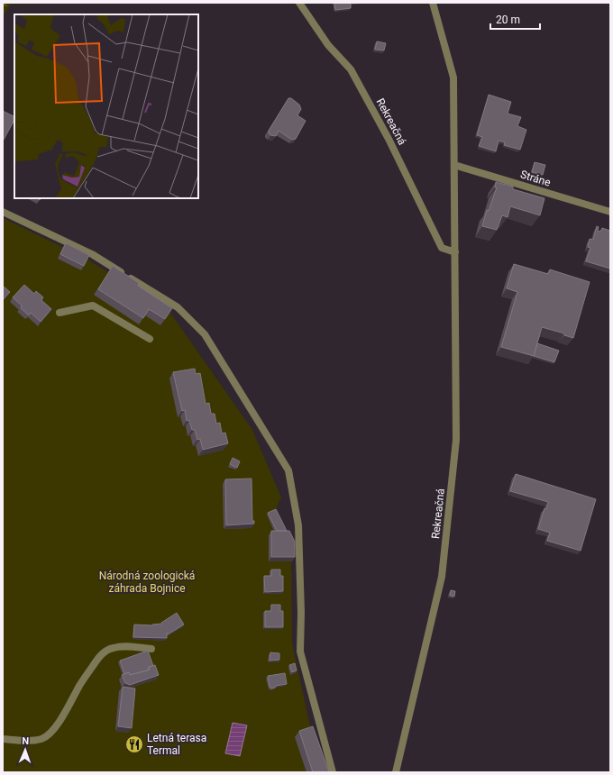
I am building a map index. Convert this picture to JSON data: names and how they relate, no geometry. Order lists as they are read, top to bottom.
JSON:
{
  "streets": {
    "street": ["Rekreačná", "Stráne"]
  },
  "crossings": [
    ["Rekreačná", "Stráne"]
  ],
  "parks": ["Národná zoologická záhrada Bojnice"],
  "places": {
    "restaurant": ["Letná terasa Termal"]
  },
  "scale_bar": "20 m",
  "north": "top"
}
